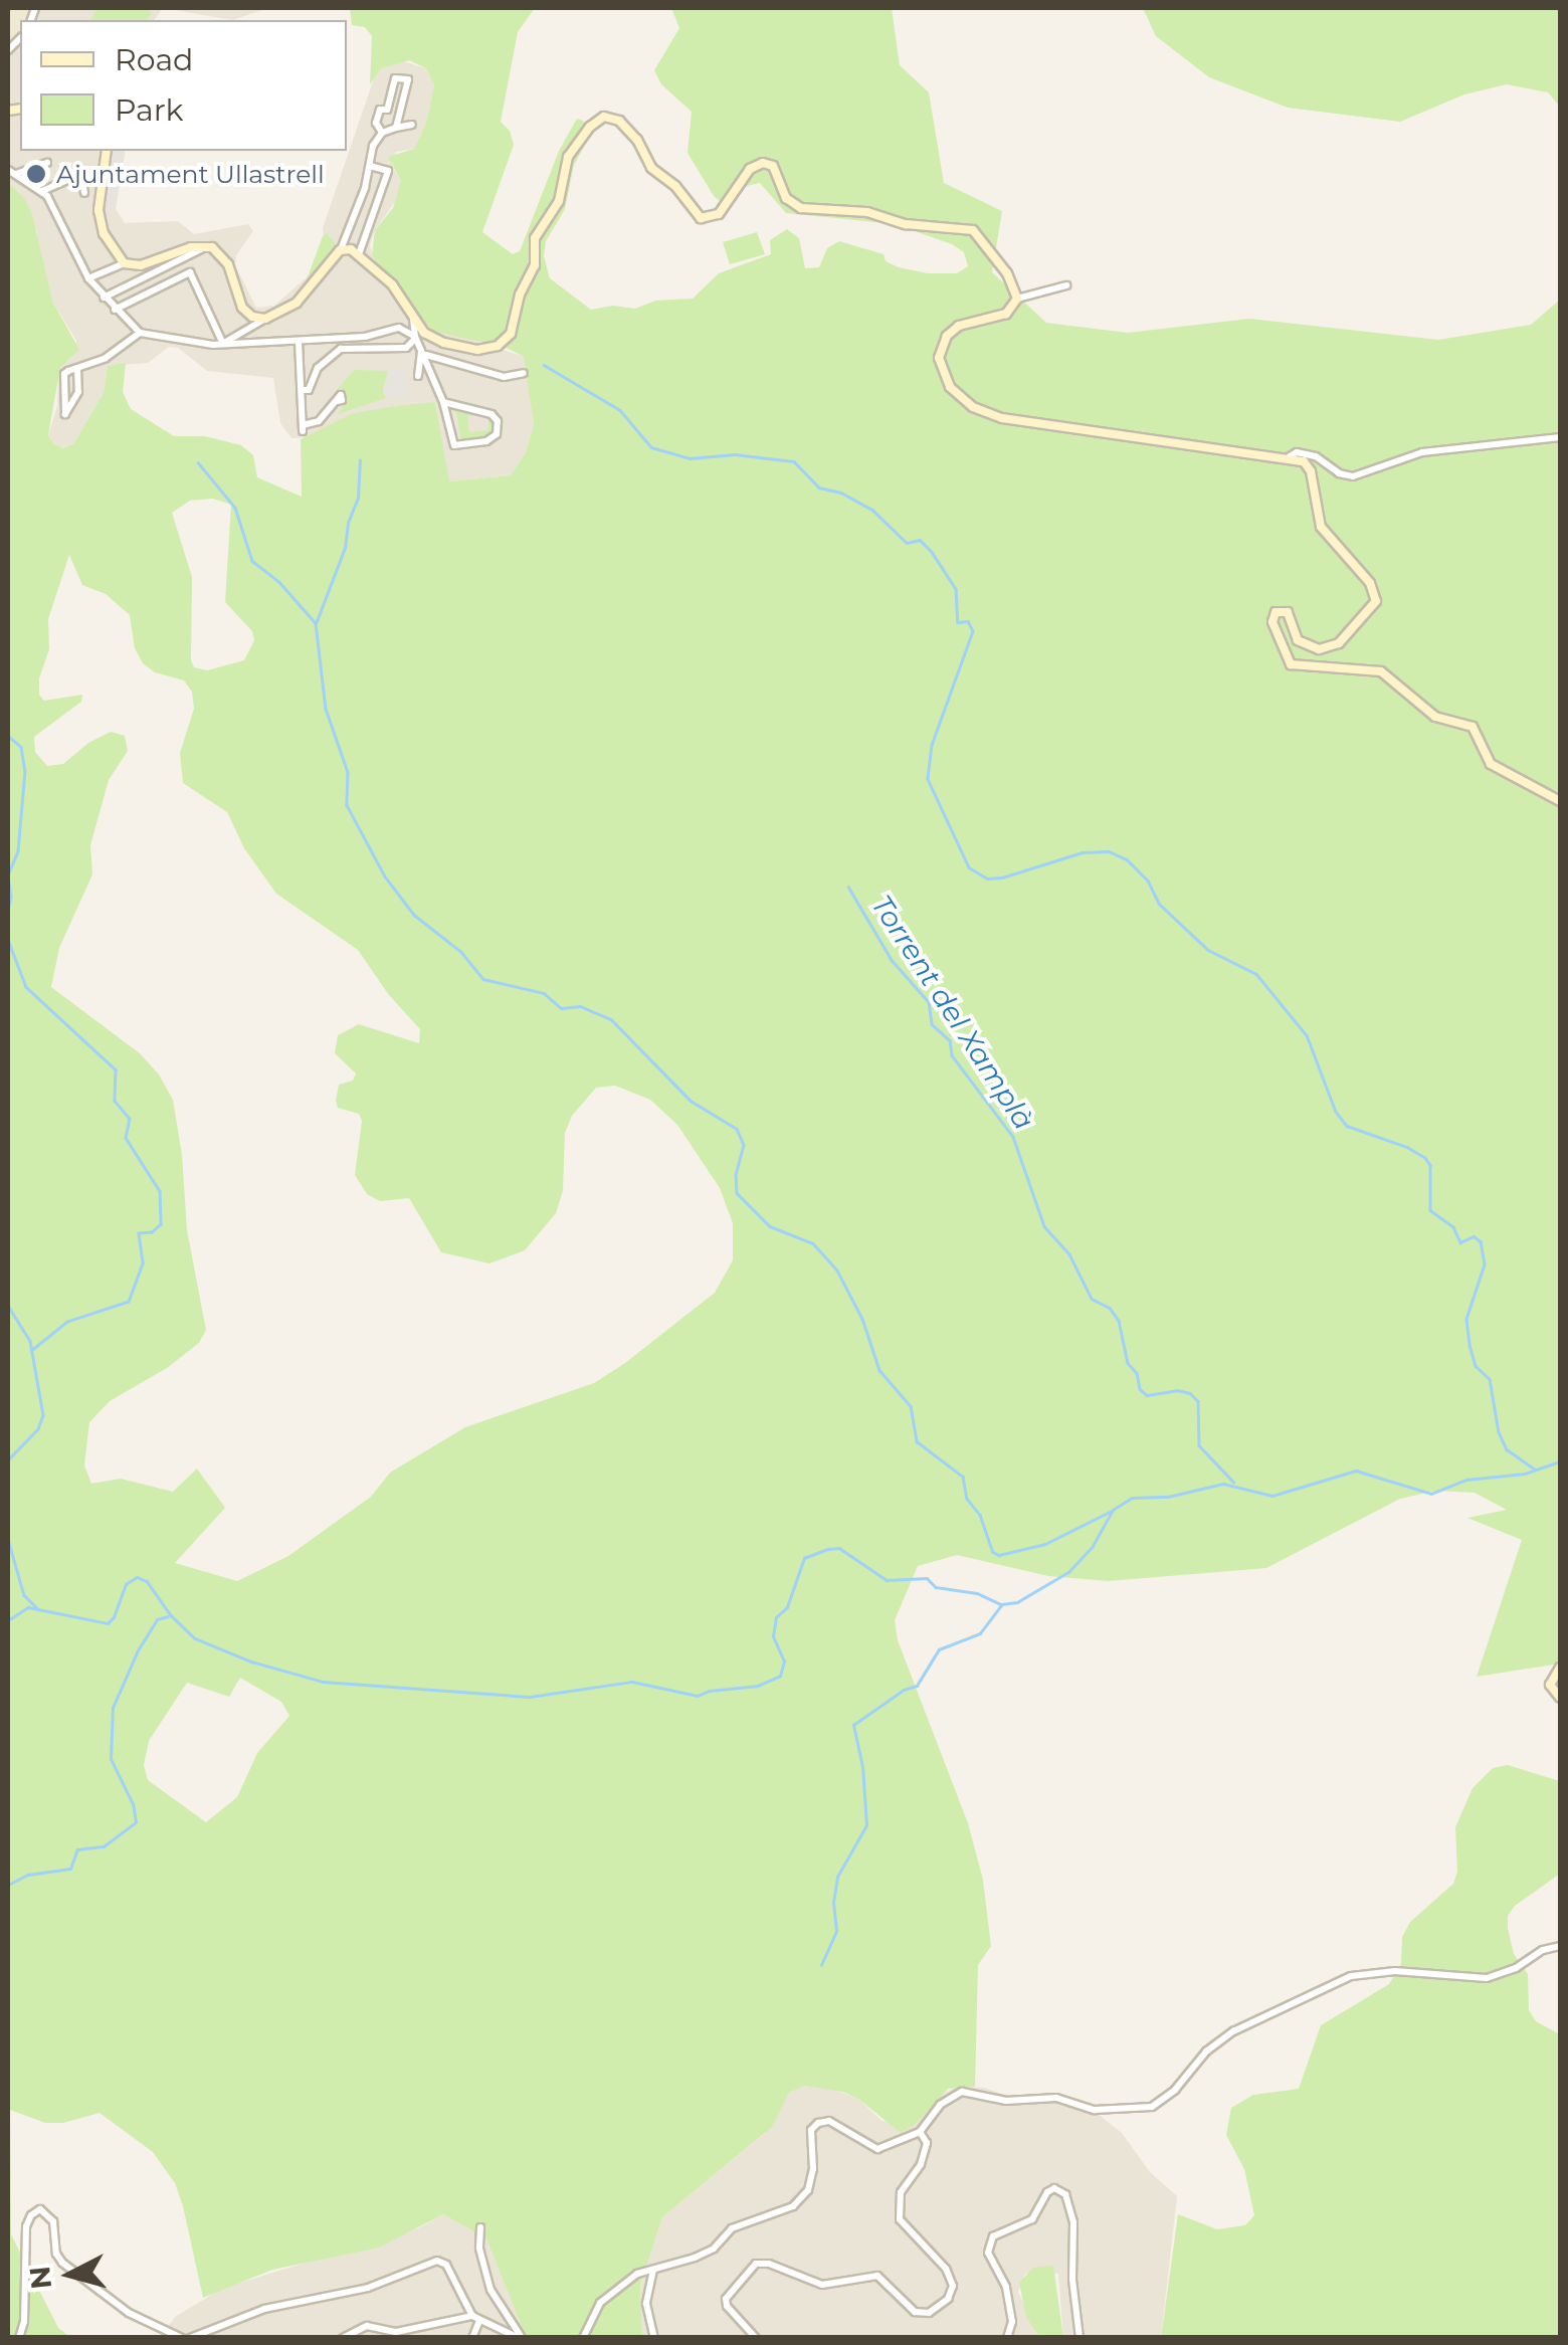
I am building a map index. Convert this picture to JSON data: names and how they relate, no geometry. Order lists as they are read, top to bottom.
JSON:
{
  "water": ["Torrent del Xamplà"],
  "places": ["Ajuntament Ullastrell"],
  "legend": ["Road", "Park"],
  "north": "left"
}
